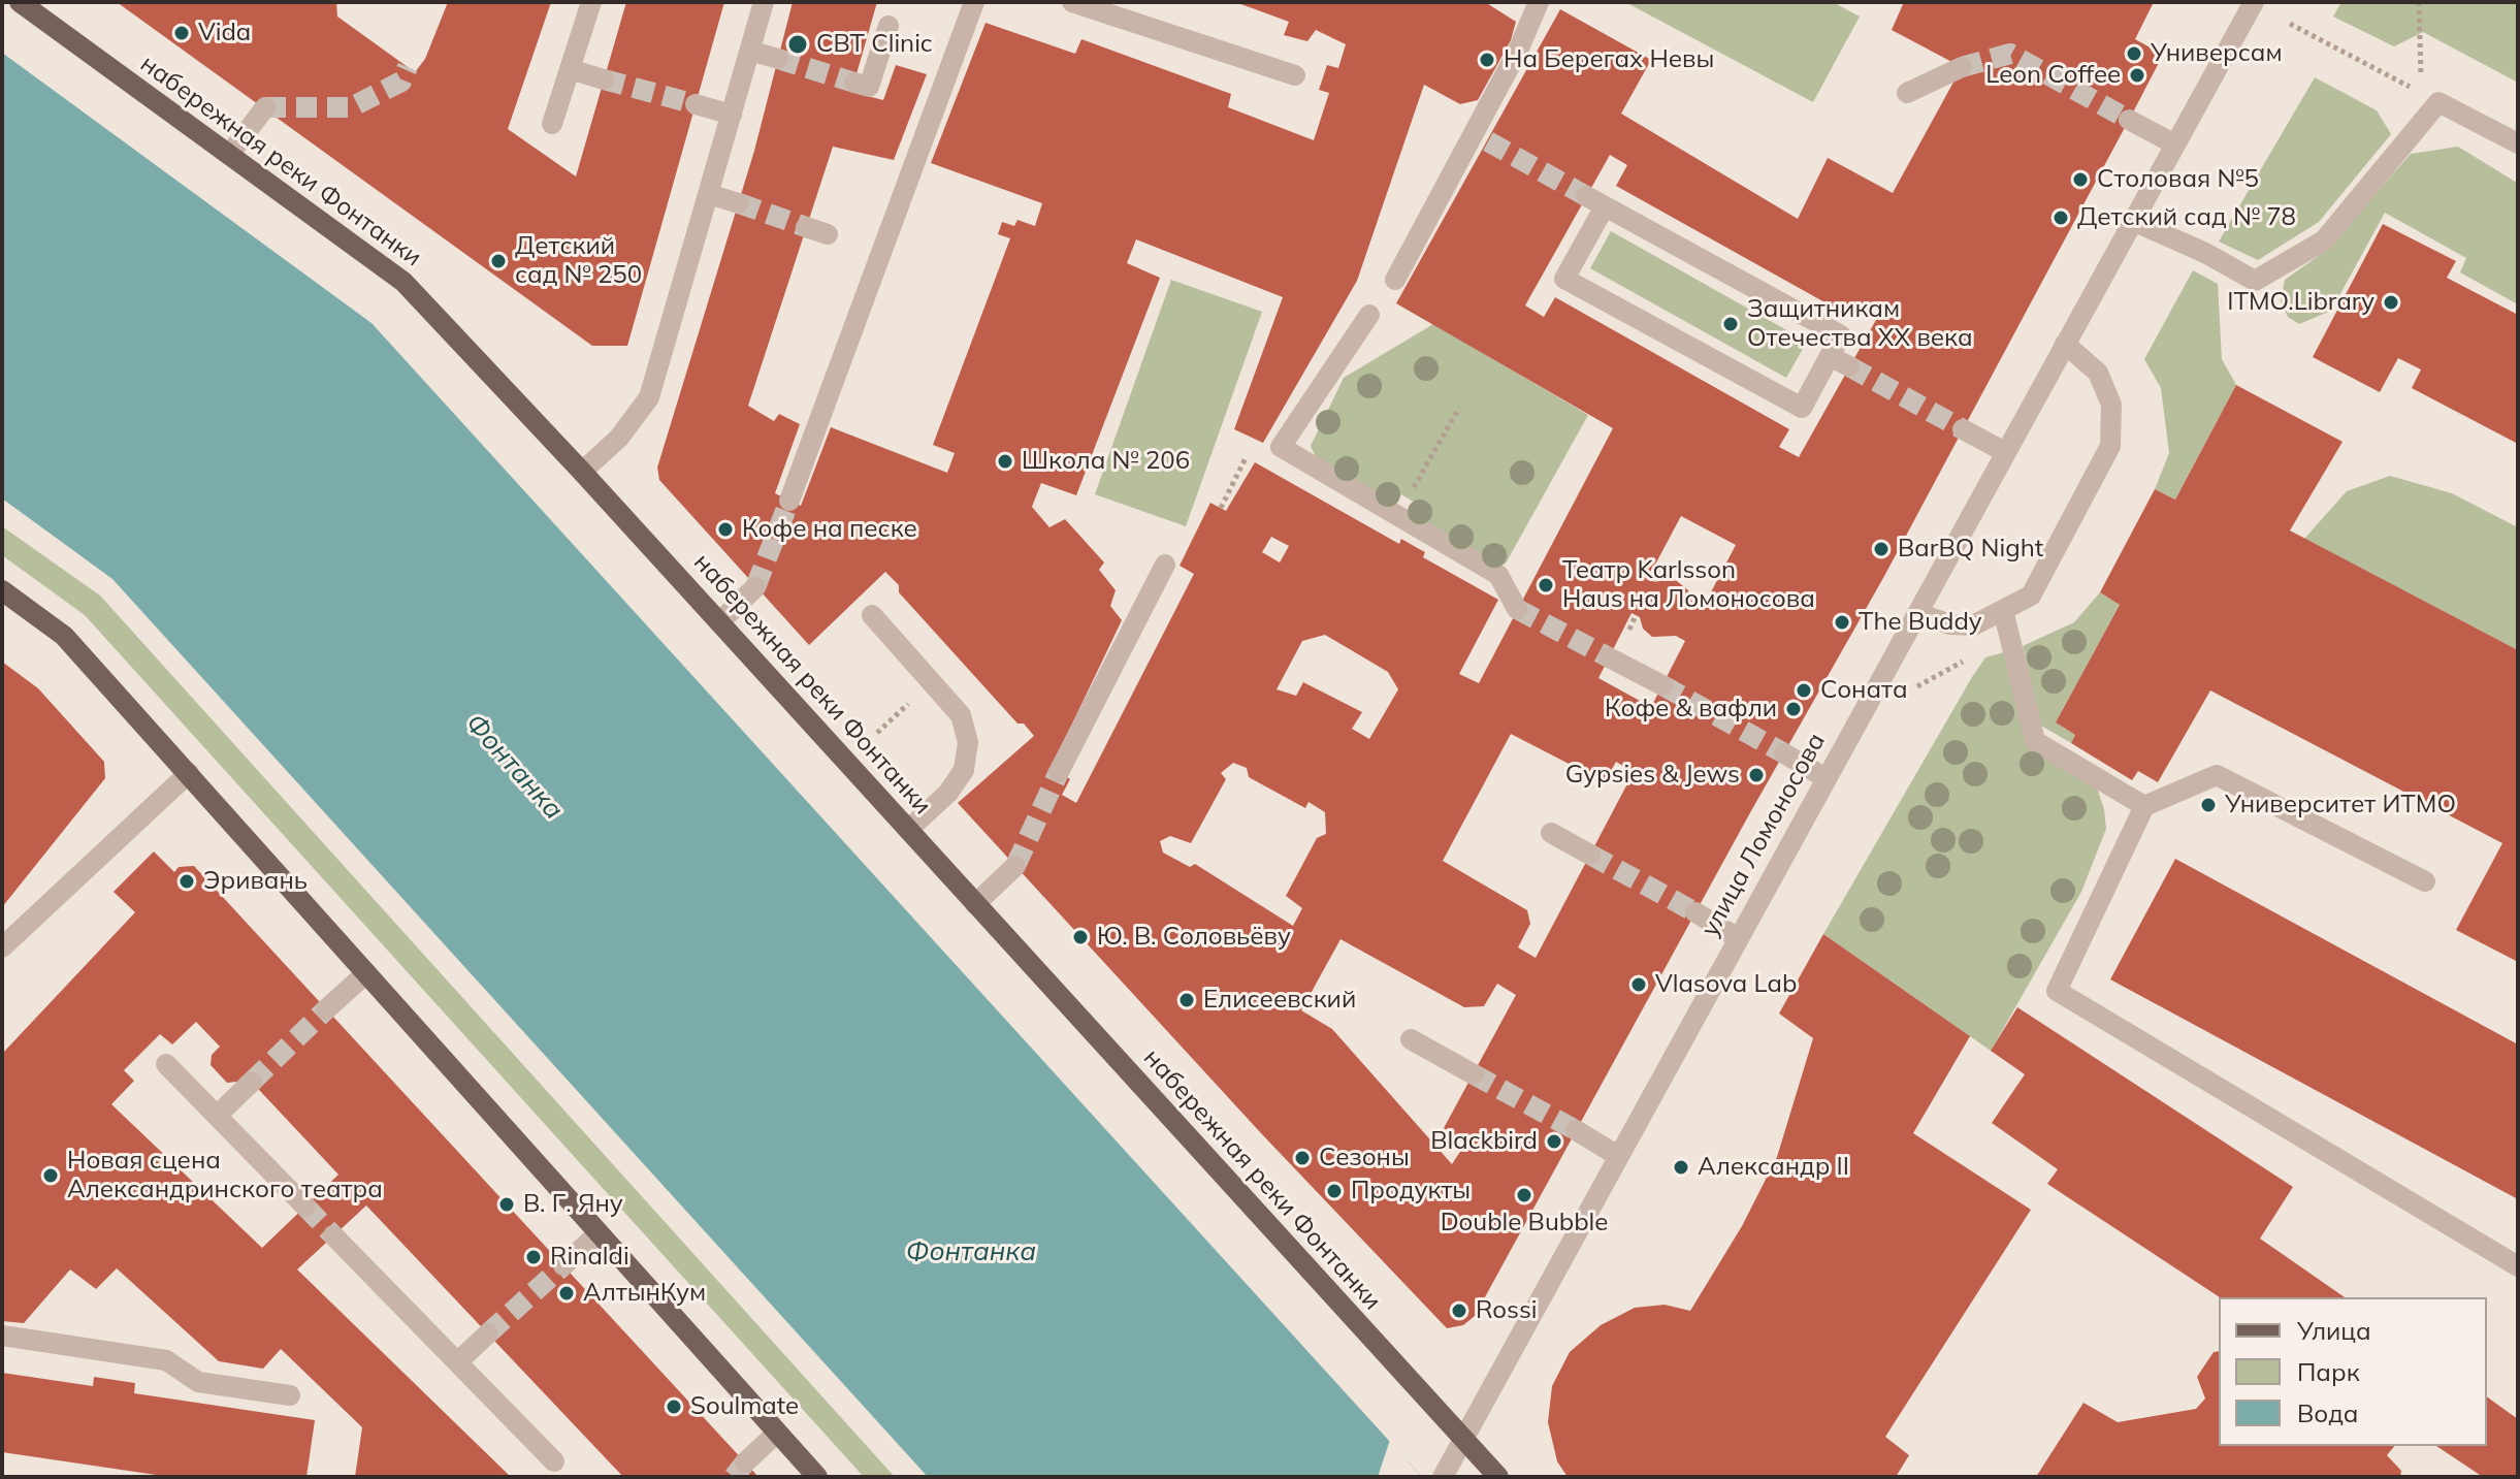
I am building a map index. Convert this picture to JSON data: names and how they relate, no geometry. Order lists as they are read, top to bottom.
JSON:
{
  "streets": {
    "main road": ["набережная реки Фонтанки"],
    "street": ["улица Ломоносова"]
  },
  "crossings": [
    ["набережная реки Фонтанки", "улица Ломоносова"]
  ],
  "water": ["Фонтанка"],
  "places": [
    "Vida",
    "CBT Clinic",
    "Универсам",
    "На Берегах Невы",
    "Leon Coffee",
    "Столовая №5",
    "Детский сад № 78",
    "Детский сад № 250",
    "ITMO.Library",
    "Защитникам Отечества XX века",
    "Школа № 206",
    "Кофе на песке",
    "BarBQ Night",
    "Театр Karlsson Haus на Ломоносова",
    "The Buddy",
    "Соната",
    "Кофе & вафли",
    "Gypsies & Jews",
    "Университет ИТМО",
    "Эривань",
    "Ю. В. Соловьёву",
    "Vlasova Lab",
    "Елисеевский",
    "Blackbird",
    "Сезоны",
    "Александр II",
    "Новая сцена Александринского театра",
    "Продукты",
    "Double Bubble",
    "В. Г. Яну",
    "Rinaldi",
    "АлтынКум",
    "Rossi",
    "Soulmate"
  ],
  "legend": ["Улица", "Парк", "Вода"]
}
